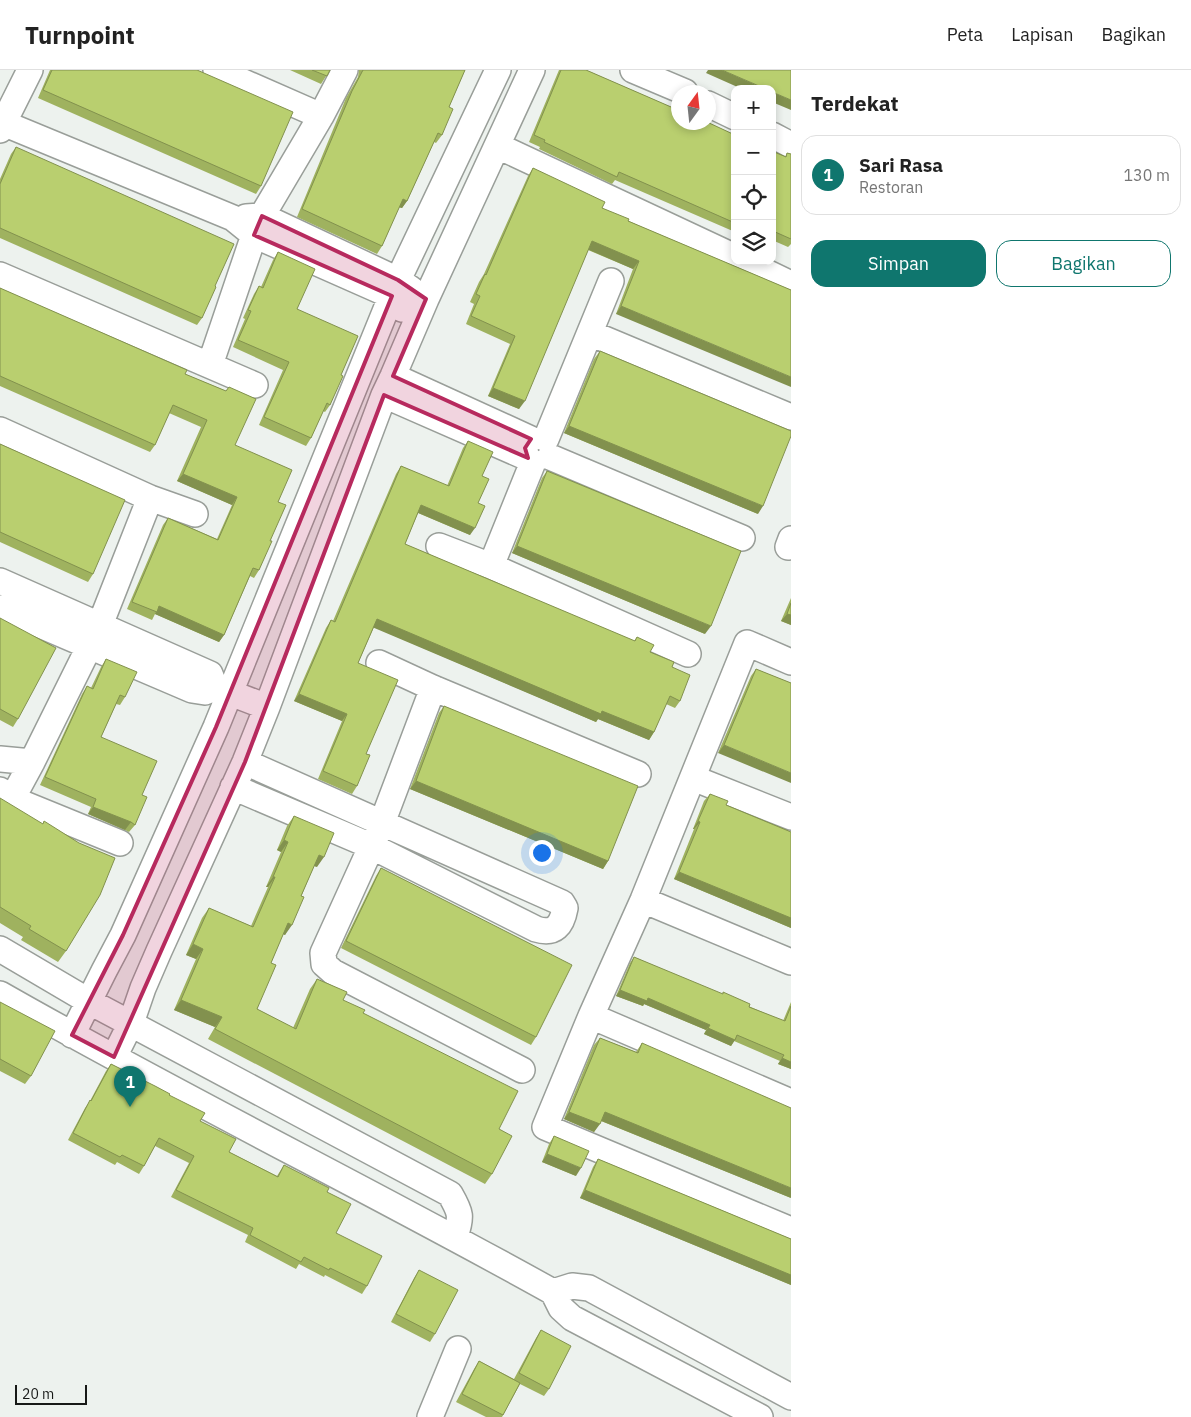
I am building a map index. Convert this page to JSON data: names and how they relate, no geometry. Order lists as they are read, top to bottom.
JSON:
{
  "scale_bar": "20 m",
  "north": "top",
  "page": {
    "header": "Turnpoint",
    "nav": ["Peta", "Lapisan", "Bagikan"],
    "heading": "Terdekat",
    "map_buttons": ["+", "−"],
    "list": [
      {
        "mark": "1",
        "name": "Sari Rasa",
        "note": "Restoran",
        "value": "130 m"
      }
    ],
    "buttons": ["Simpan", "Bagikan"],
    "pins": "1",
    "scale": "20 m"
  }
}
